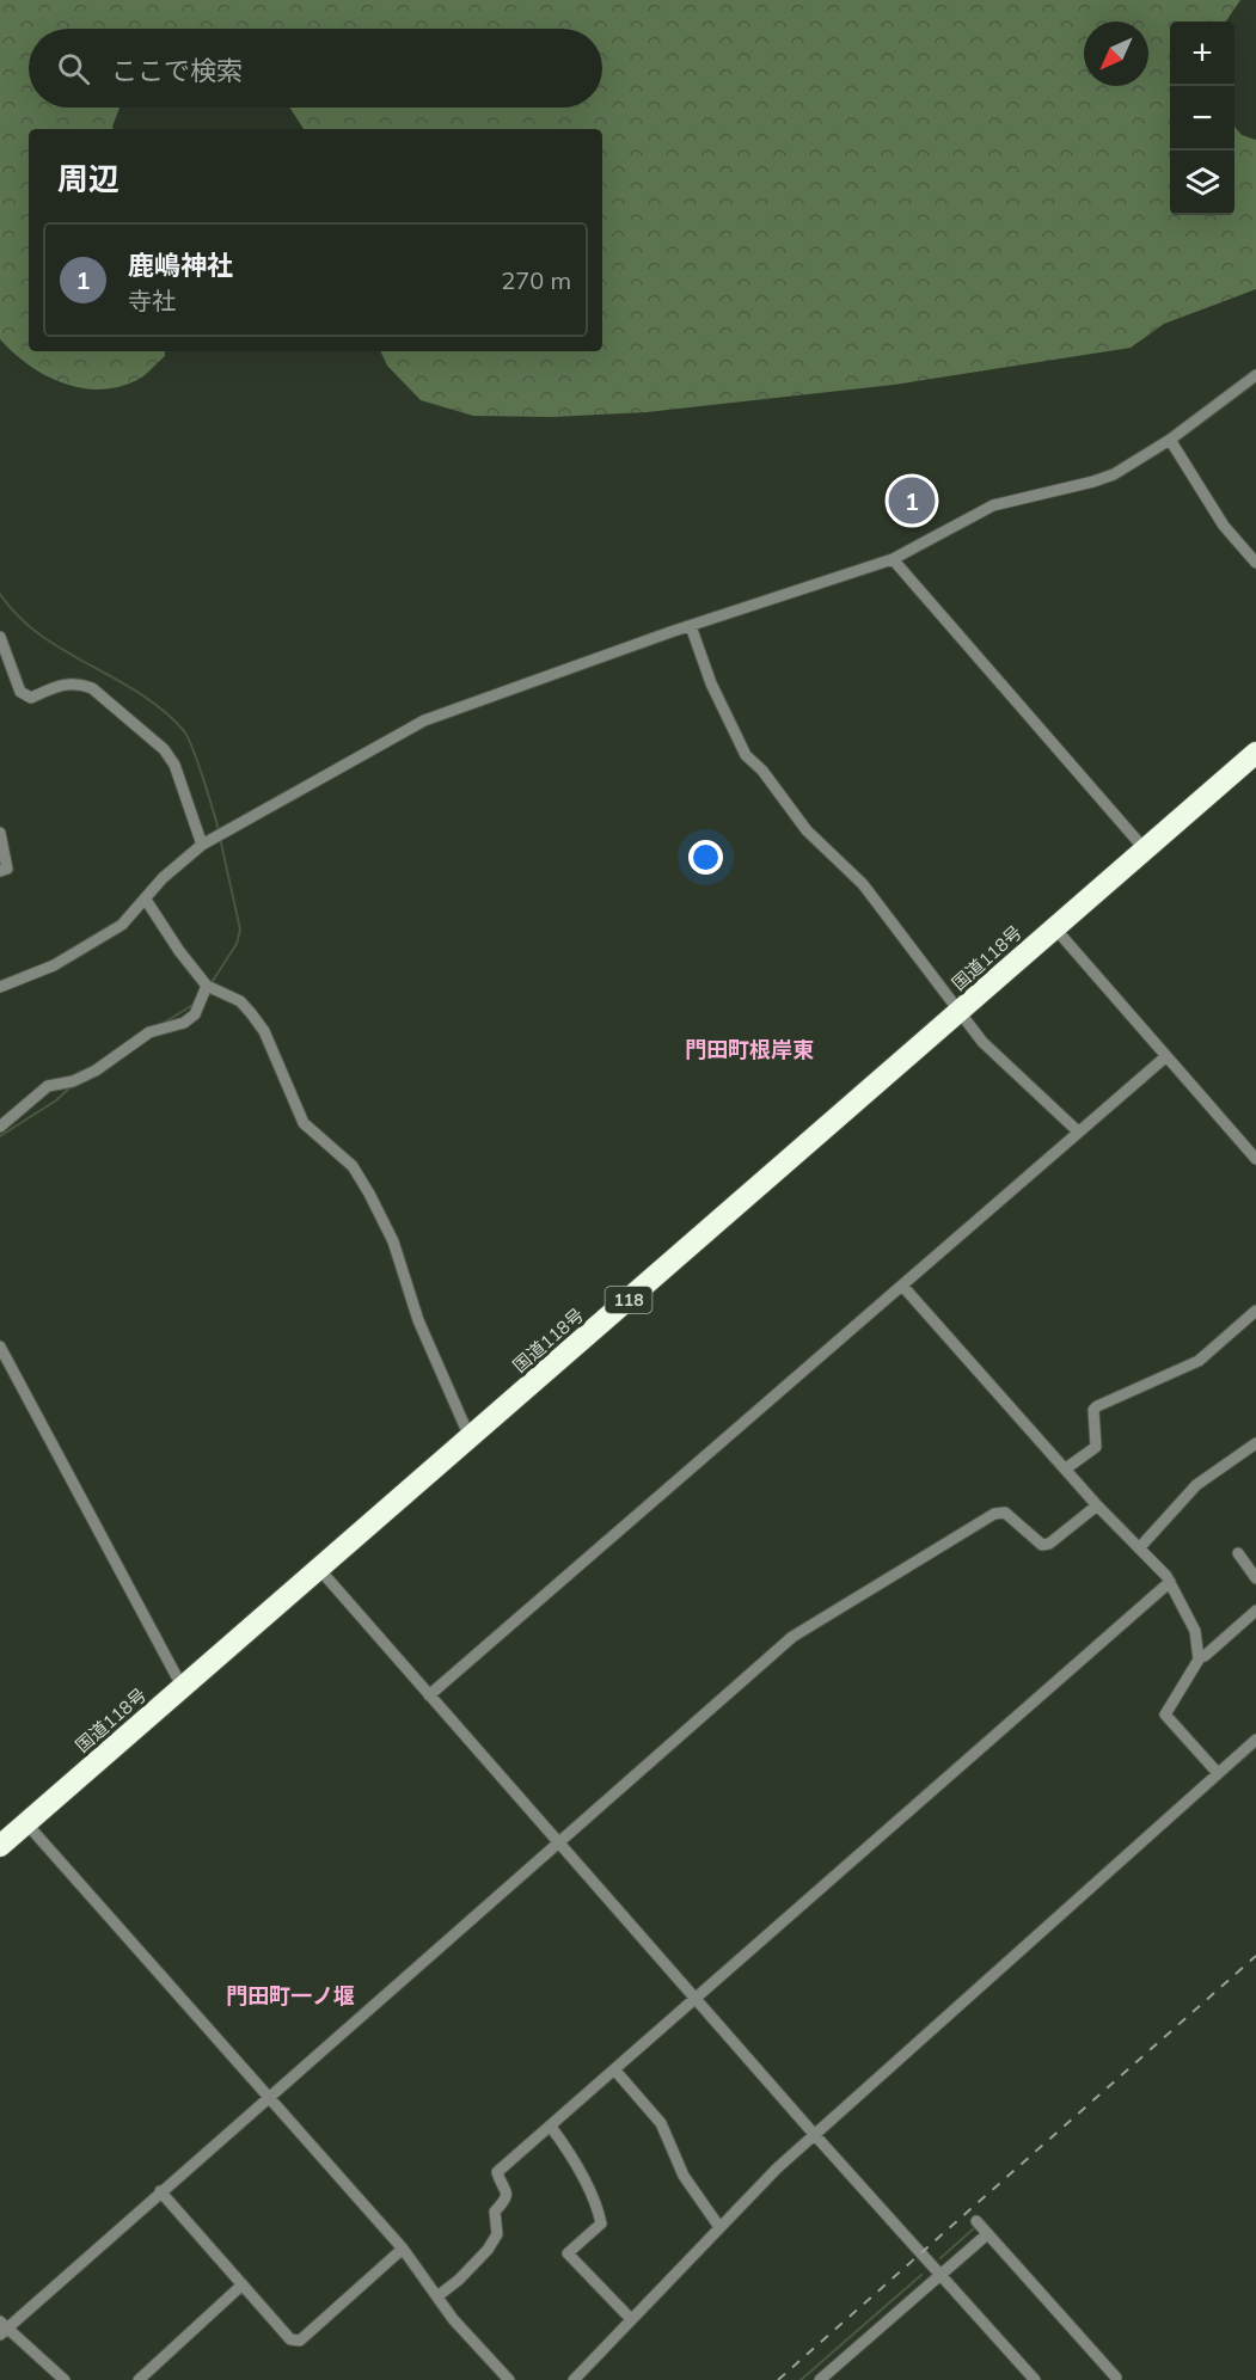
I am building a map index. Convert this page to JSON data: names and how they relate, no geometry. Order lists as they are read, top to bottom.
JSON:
{
  "streets": {
    "highway": ["国道118号", "118"]
  },
  "districts": ["門田町根岸東", "門田町一ノ堰"],
  "north": "bottom left",
  "page": {
    "map_buttons": ["+", "−"],
    "search": "ここで検索",
    "heading": "周辺",
    "list": [
      {
        "mark": "1",
        "name": "鹿嶋神社",
        "note": "寺社",
        "value": "270 m"
      }
    ],
    "pins": "1"
  }
}
